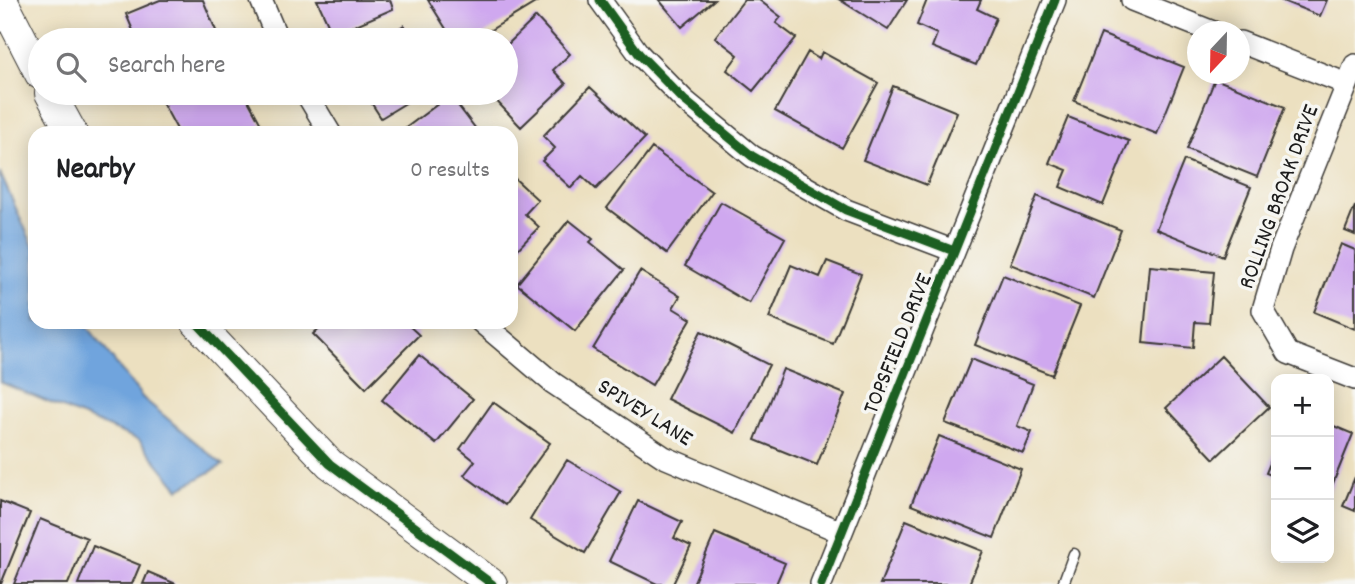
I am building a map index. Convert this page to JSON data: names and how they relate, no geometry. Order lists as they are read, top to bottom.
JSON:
{
  "streets": {
    "street": ["ROLLING BROAK DRIVE", "TOPSFIELD DRIVE", "SPIVEY LANE"]
  },
  "crossings": [
    ["TOPSFIELD DRIVE", "SPIVEY LANE"]
  ],
  "north": "bottom",
  "page": {
    "search": "Search here",
    "heading": ["Nearby", "0 results"],
    "map_buttons": ["+", "−"]
  }
}
